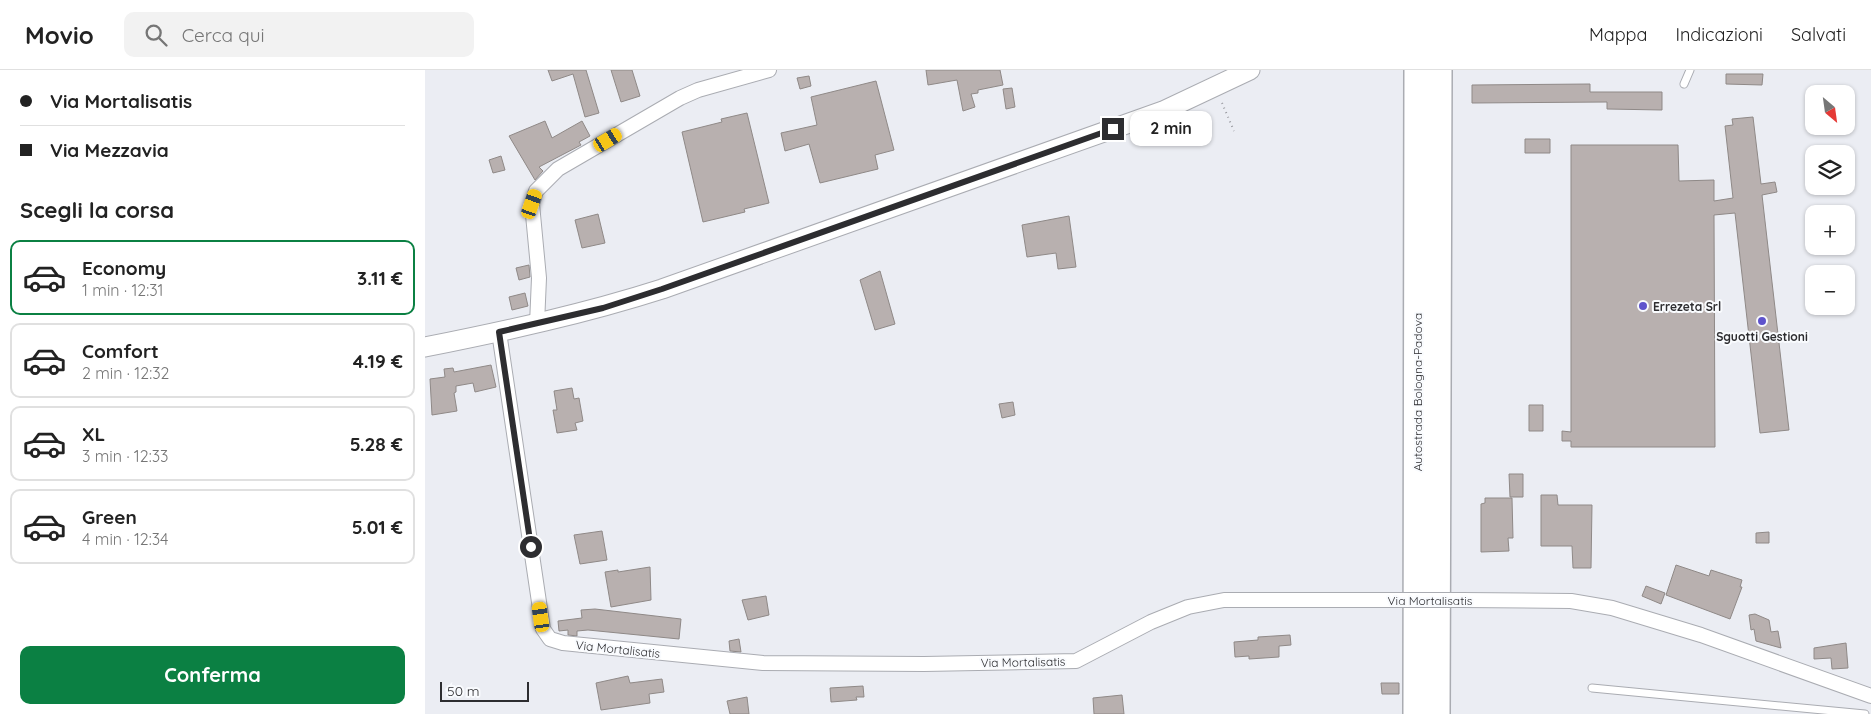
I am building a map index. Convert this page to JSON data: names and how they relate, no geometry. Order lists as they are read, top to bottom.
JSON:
{
  "streets": {
    "highway": ["Autostrada Bologna-Padova"],
    "street": ["Via Mortalisatis"]
  },
  "places": ["Errezeta Srl", "Sguotti Gestioni"],
  "scale_bar": "50 m",
  "north": "bottom right",
  "page": {
    "header": "Movio",
    "search": "Cerca qui",
    "nav": ["Mappa", "Indicazioni", "Salvati"],
    "banner": ["Via Mortalisatis", "Via Mezzavia"],
    "map_buttons": ["+", "−"],
    "bubble": "2 min",
    "heading": "Scegli la corsa",
    "list": [
      {
        "name": "Economy",
        "note": "1 min · 12:31",
        "value": "3.11 €"
      },
      {
        "name": "Comfort",
        "note": "2 min · 12:32",
        "value": "4.19 €"
      },
      {
        "name": "XL",
        "note": "3 min · 12:33",
        "value": "5.28 €"
      },
      {
        "name": "Green",
        "note": "4 min · 12:34",
        "value": "5.01 €"
      }
    ],
    "buttons": "Conferma",
    "scale": "50 m"
  }
}
